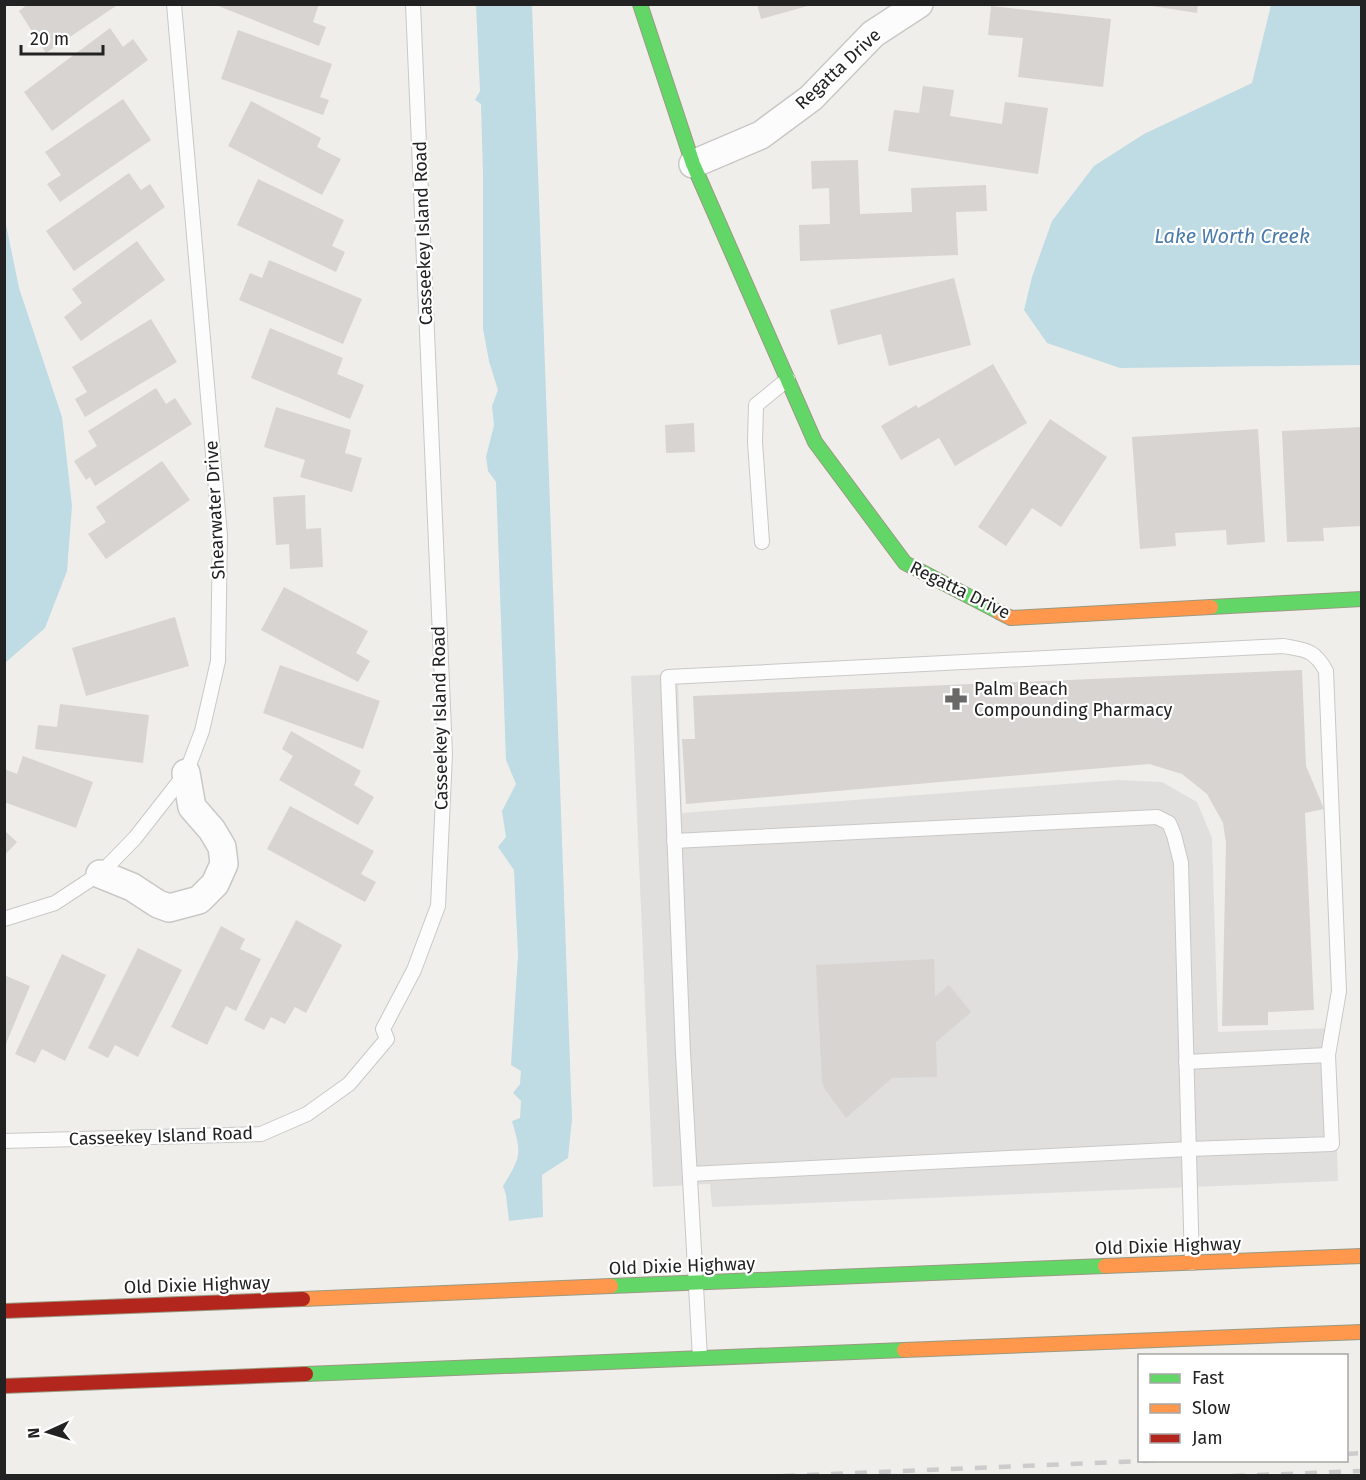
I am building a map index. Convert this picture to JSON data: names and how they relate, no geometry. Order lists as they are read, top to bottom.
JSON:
{
  "streets": {
    "main road": ["Regatta Drive", "Old Dixie Highway"],
    "lane": ["Casseekey Island Road", "Shearwater Drive"]
  },
  "water": ["Lake Worth Creek"],
  "places": {
    "pharmacy": ["Palm Beach Compounding Pharmacy"]
  },
  "legend": ["Fast", "Slow", "Jam"],
  "scale_bar": "20 m",
  "north": "left"
}
